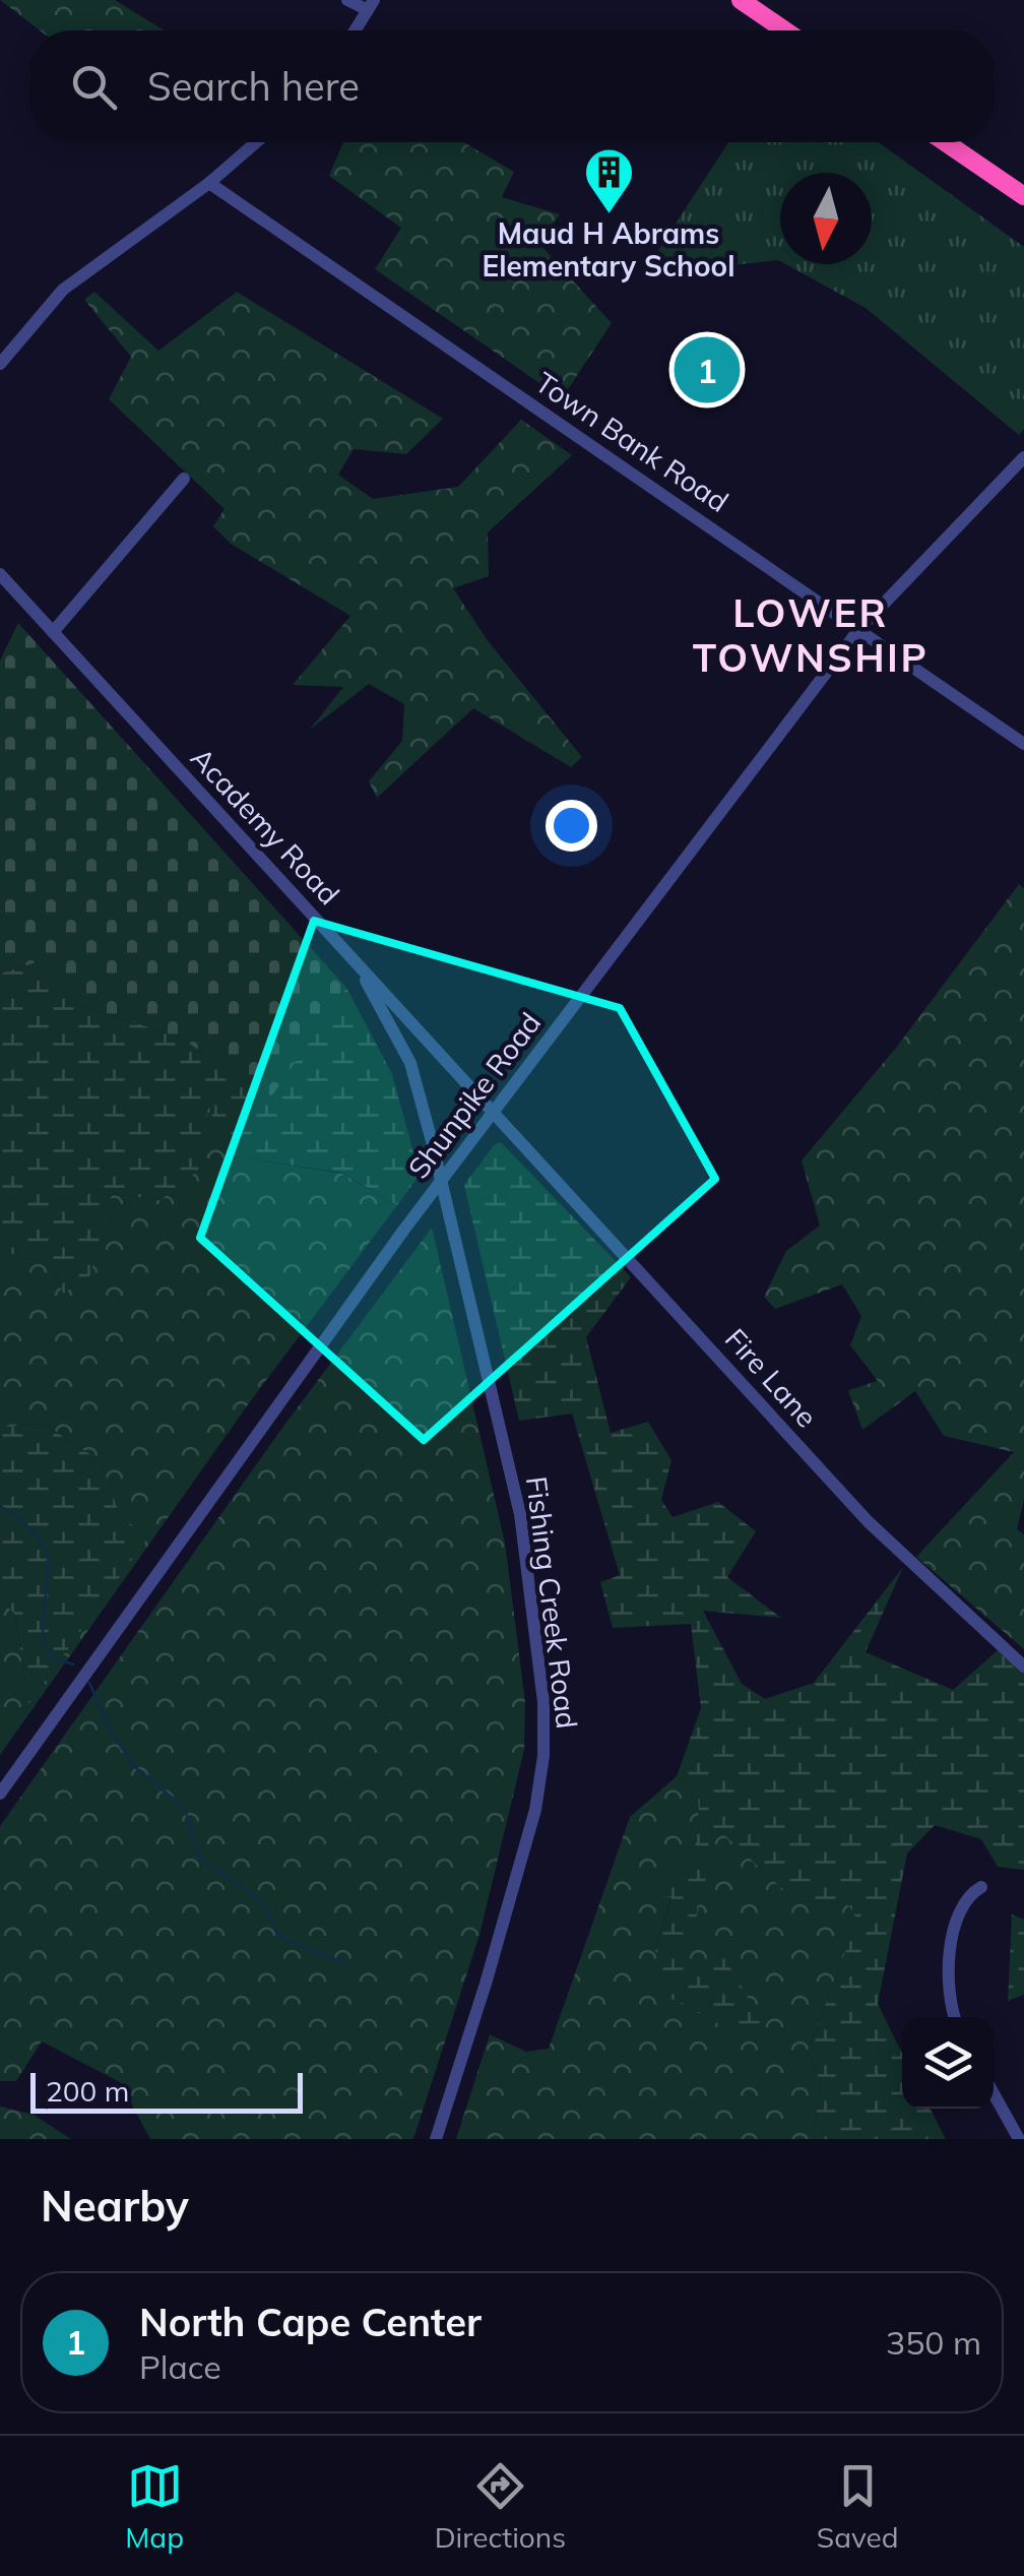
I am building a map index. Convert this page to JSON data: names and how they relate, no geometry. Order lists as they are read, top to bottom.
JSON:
{
  "streets": {
    "street": [
      "Town Bank Road",
      "Academy Road",
      "Shunpike Road",
      "Fire Lane",
      "Fishing Creek Road"
    ]
  },
  "crossings": [
    ["Town Bank Road", "Shunpike Road"],
    ["Academy Road", "Shunpike Road"],
    ["Academy Road", "Fire Lane"],
    ["Academy Road", "Fishing Creek Road"],
    ["Shunpike Road", "Fire Lane"],
    ["Shunpike Road", "Fishing Creek Road"]
  ],
  "districts": ["LOWER TOWNSHIP"],
  "places": {
    "building": ["Maud H Abrams Elementary School"]
  },
  "scale_bar": "200 m",
  "north": "bottom",
  "page": {
    "search": "Search here",
    "pins": "1",
    "scale": "200 m",
    "heading": "Nearby",
    "list": [
      {
        "mark": "1",
        "name": "North Cape Center",
        "note": "Place",
        "value": "350 m"
      }
    ],
    "nav": ["Map", "Directions", "Saved"]
  }
}
